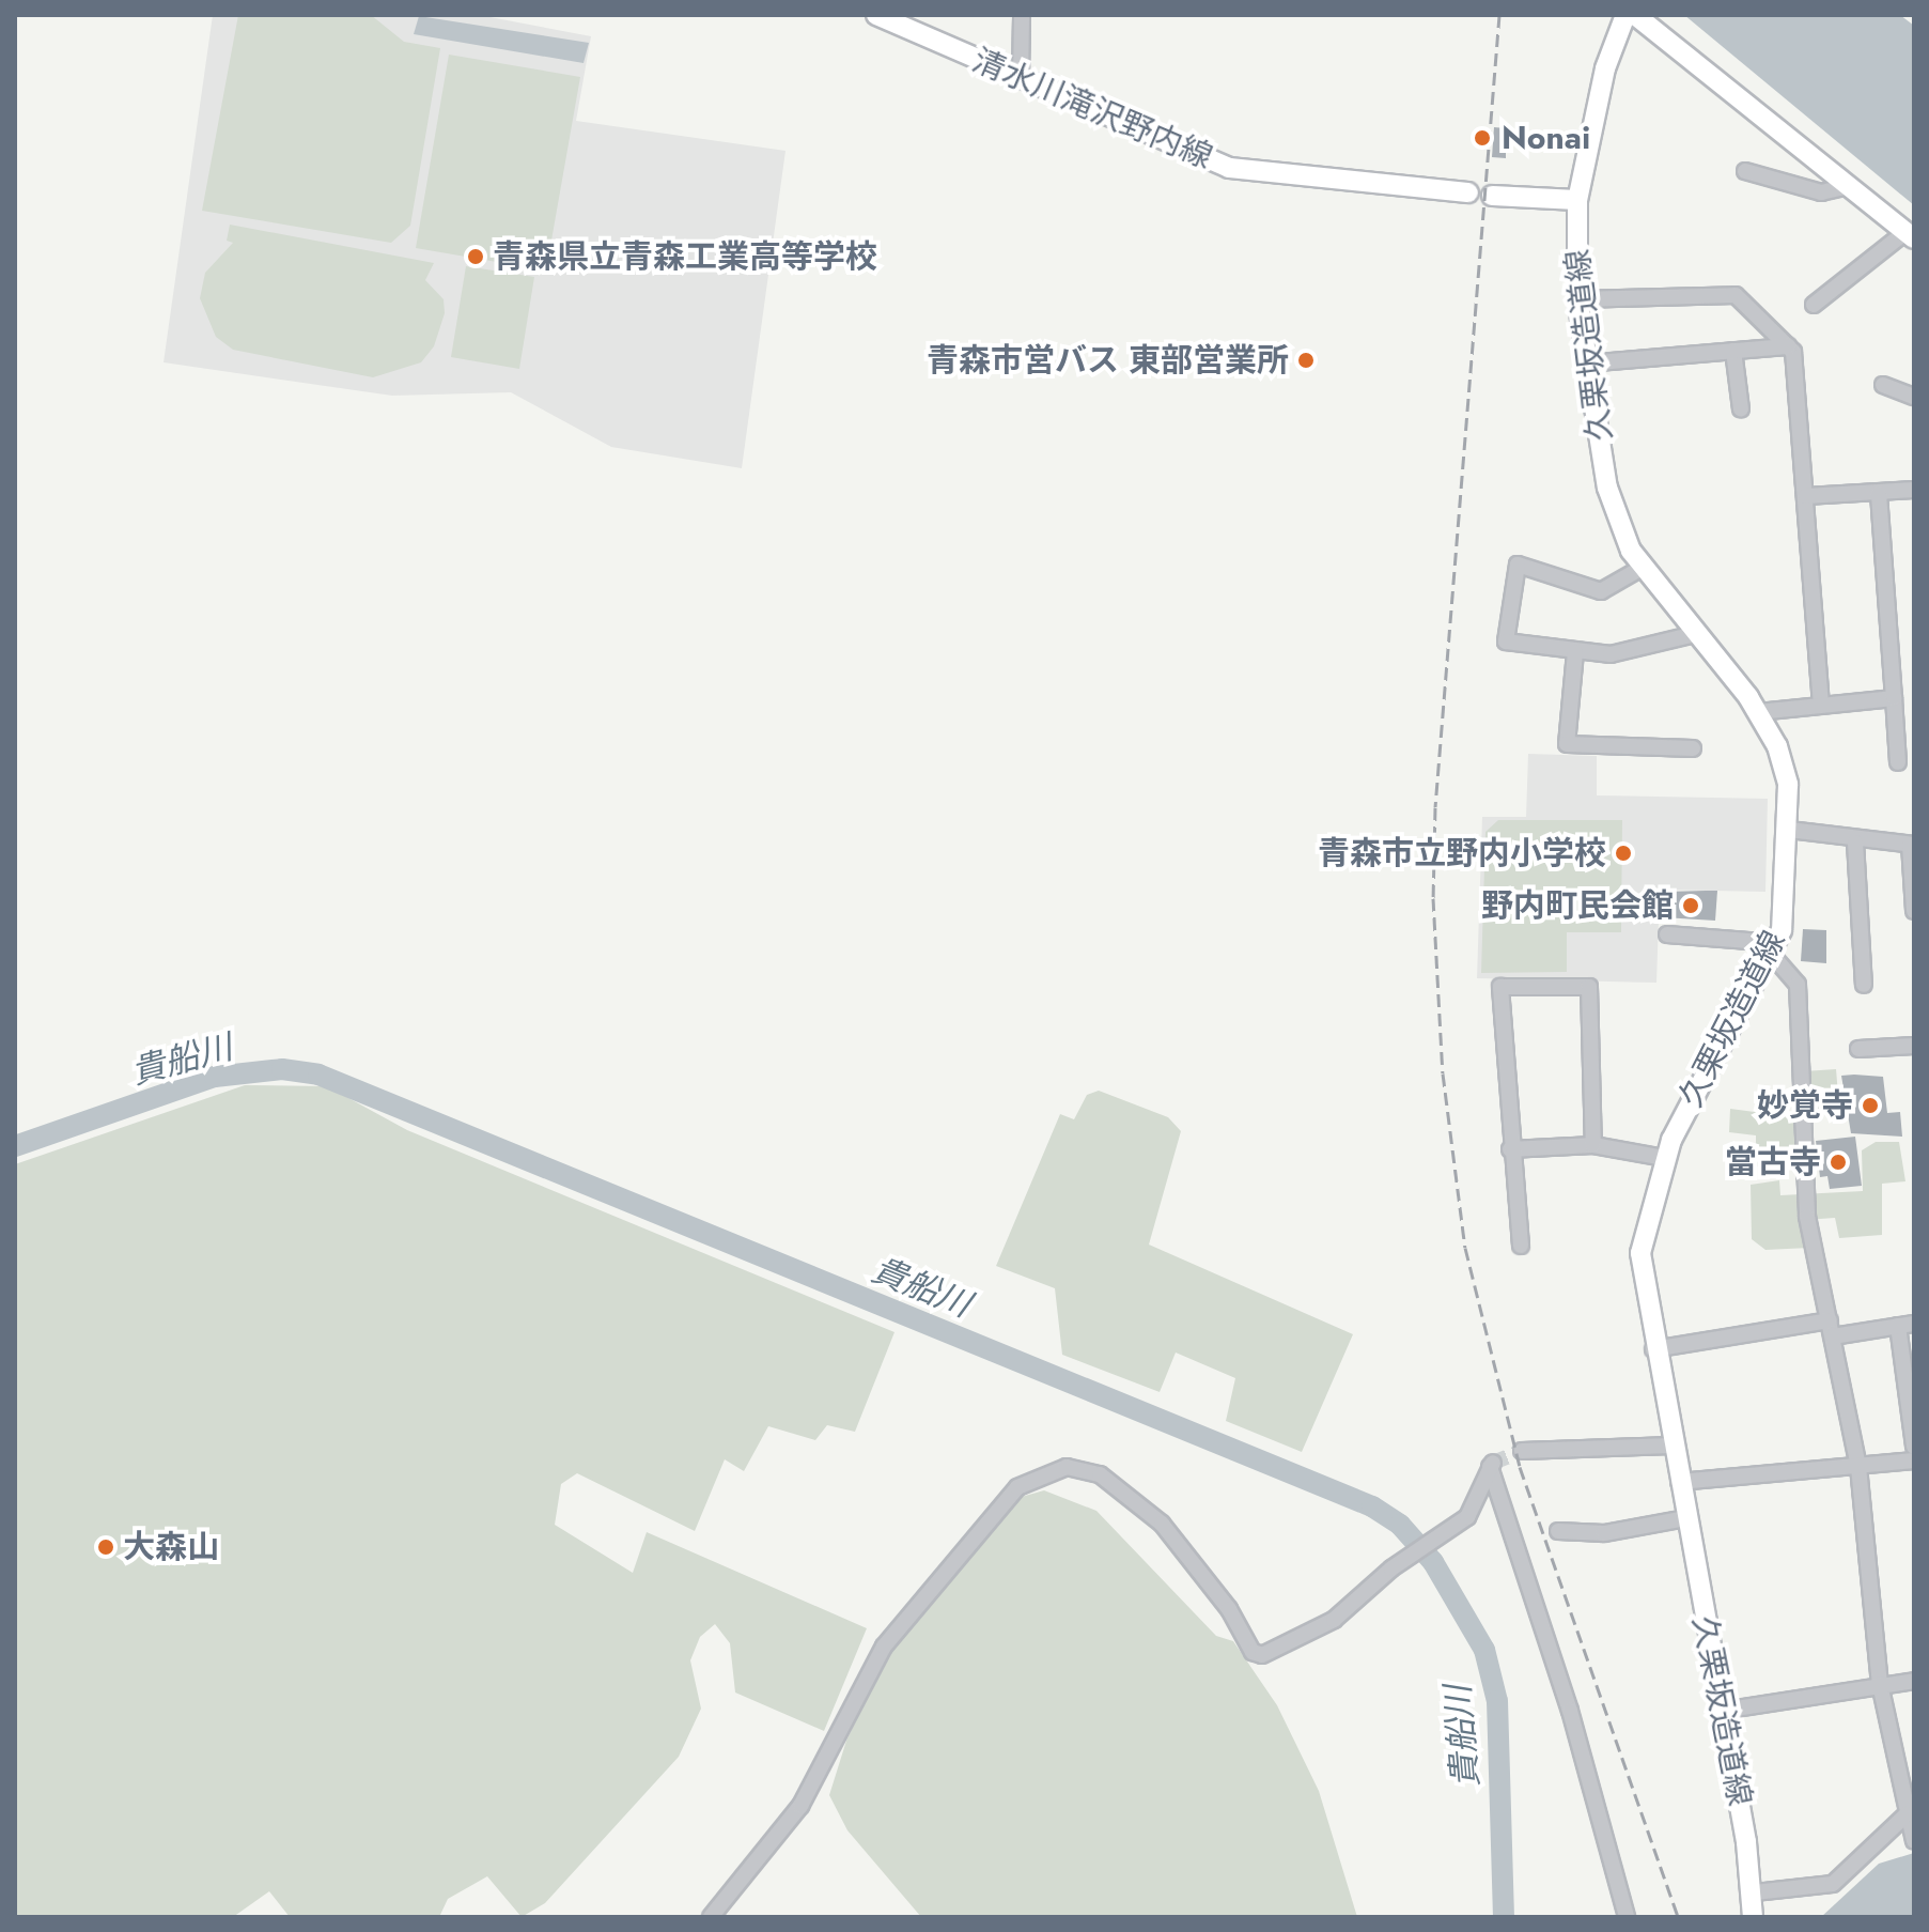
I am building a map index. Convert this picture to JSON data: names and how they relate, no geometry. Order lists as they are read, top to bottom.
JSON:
{
  "streets": {
    "main road": ["清水川滝沢野内線", "久栗坂造道線"]
  },
  "water": ["貴船川"],
  "places": [
    "Nonai",
    "青森県立青森工業高等学校",
    "青森市営バス 東部営業所",
    "青森市立野内小学校",
    "野内町民会館",
    "妙覚寺",
    "當古寺",
    "大森山"
  ]
}
